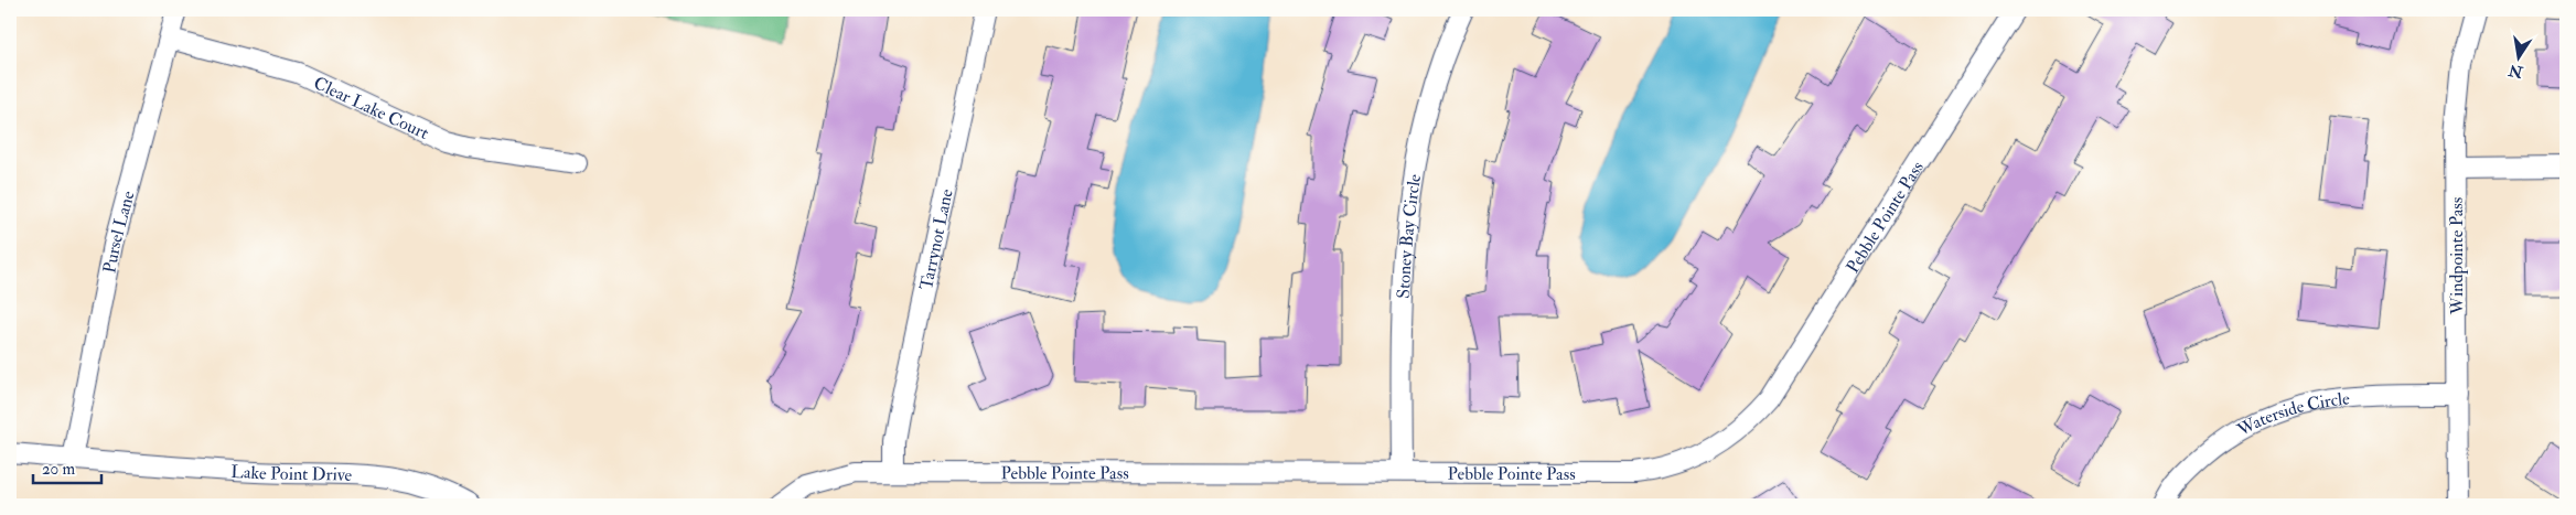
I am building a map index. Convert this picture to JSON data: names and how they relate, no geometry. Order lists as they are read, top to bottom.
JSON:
{
  "streets": {
    "street": [
      "Clear Lake Court",
      "Pebble Pointe Pass",
      "Pursel Lane",
      "Stoney Bay Circle",
      "Tarrynot Lane",
      "Windpointe Pass",
      "Waterside Circle",
      "Lake Point Drive"
    ]
  },
  "crossings": [
    ["Clear Lake Court", "Pursel Lane"],
    ["Pebble Pointe Pass", "Stoney Bay Circle"],
    ["Pebble Pointe Pass", "Tarrynot Lane"],
    ["Pursel Lane", "Lake Point Drive"],
    ["Windpointe Pass", "Waterside Circle"]
  ],
  "scale_bar": "20 m",
  "north": "bottom"
}
